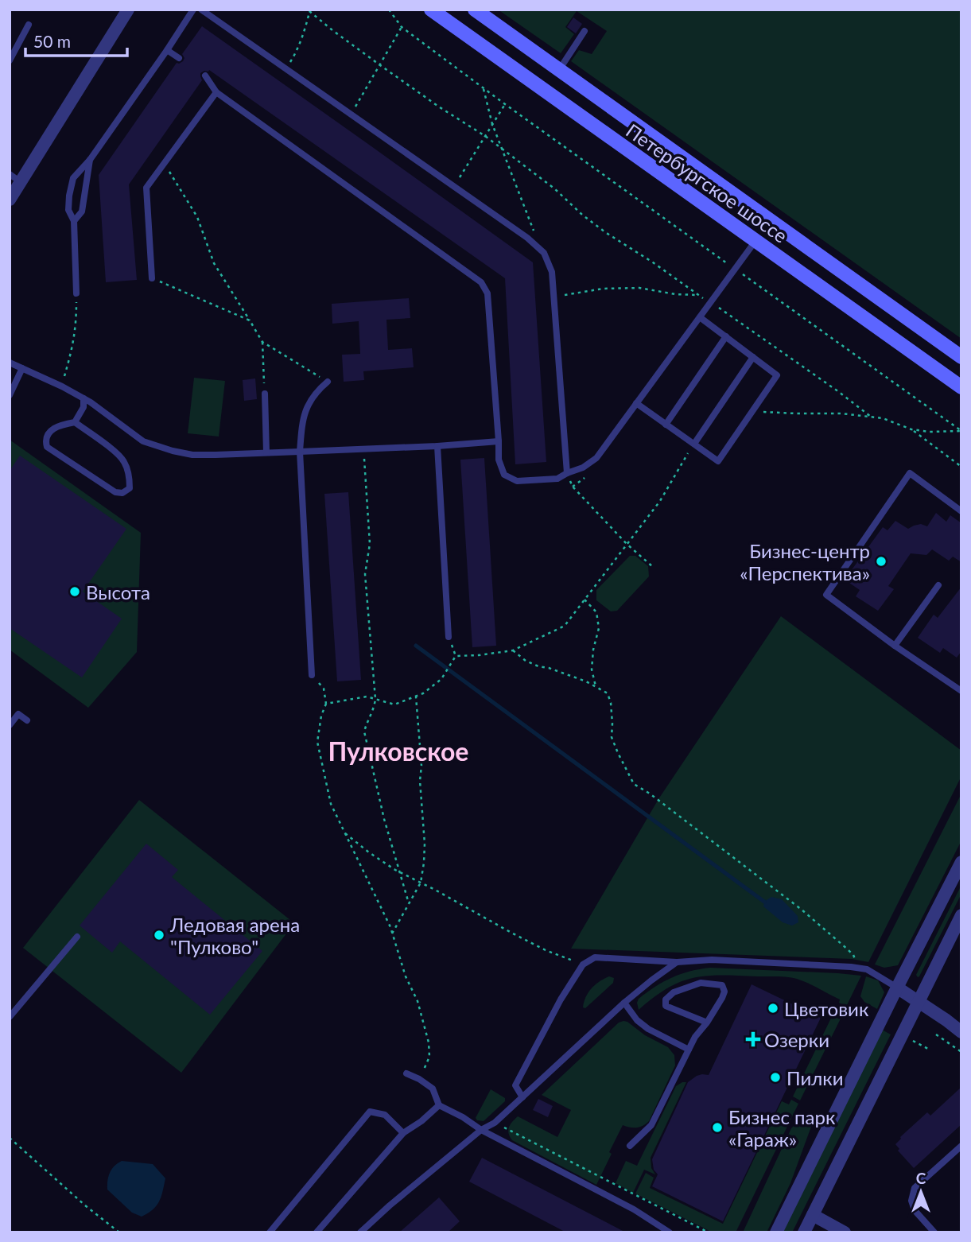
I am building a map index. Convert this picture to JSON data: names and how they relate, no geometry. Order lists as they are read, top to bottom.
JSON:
{
  "streets": {
    "main road": ["Петербургское шоссе"]
  },
  "districts": ["Пулковское"],
  "places": {
    "other": [
      "Бизнес-центр «Перспектива»",
      "Высота",
      "Ледовая арена \"Пулково\"",
      "Цветовик",
      "Пилки",
      "Бизнес парк «Гараж»"
    ],
    "health": ["Озерки"]
  },
  "scale_bar": "50 m",
  "north": "top"
}
